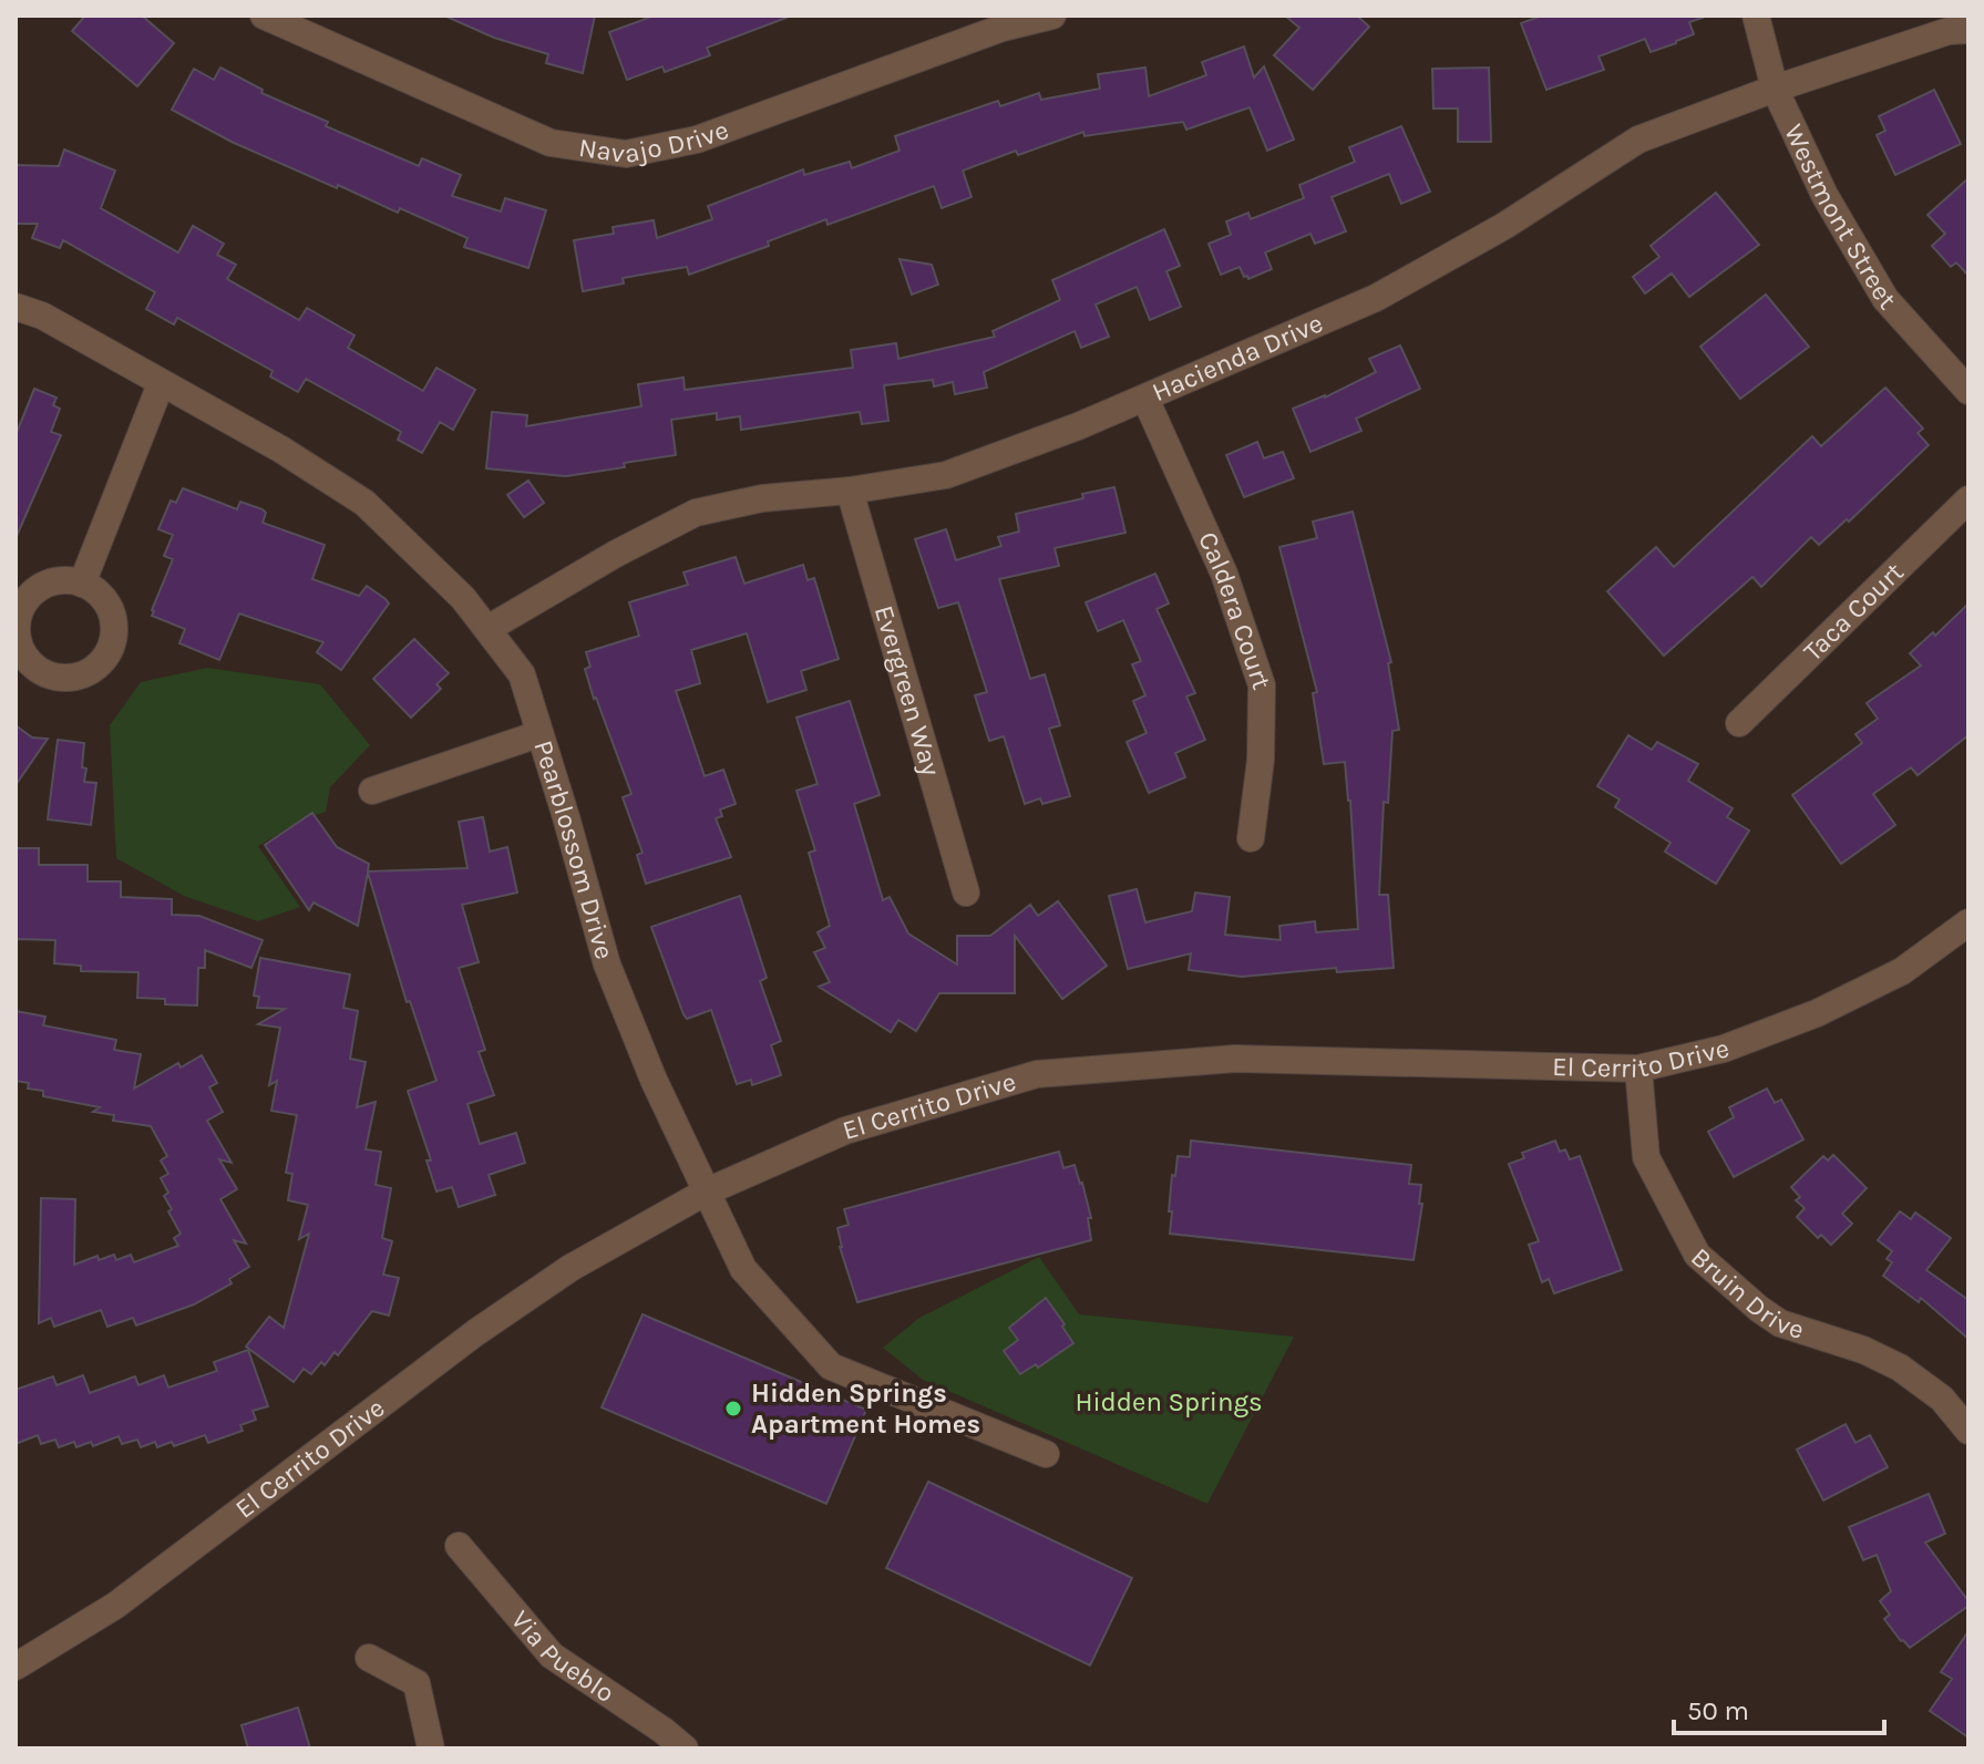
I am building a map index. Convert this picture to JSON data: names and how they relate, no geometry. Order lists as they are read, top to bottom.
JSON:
{
  "streets": {
    "street": [
      "Navajo Drive",
      "Westmont Street",
      "Hacienda Drive",
      "Taca Court",
      "Caldera Court",
      "Evergreen Way",
      "Pearblossom Drive",
      "El Cerrito Drive",
      "Bruin Drive",
      "Via Pueblo"
    ]
  },
  "crossings": [
    ["Westmont Street", "Hacienda Drive"],
    ["Hacienda Drive", "Caldera Court"],
    ["Hacienda Drive", "Evergreen Way"],
    ["Hacienda Drive", "Pearblossom Drive"],
    ["Pearblossom Drive", "El Cerrito Drive"],
    ["El Cerrito Drive", "Bruin Drive"]
  ],
  "parks": ["Hidden Springs"],
  "places": ["Hidden Springs Apartment Homes"],
  "scale_bar": "50 m"
}
